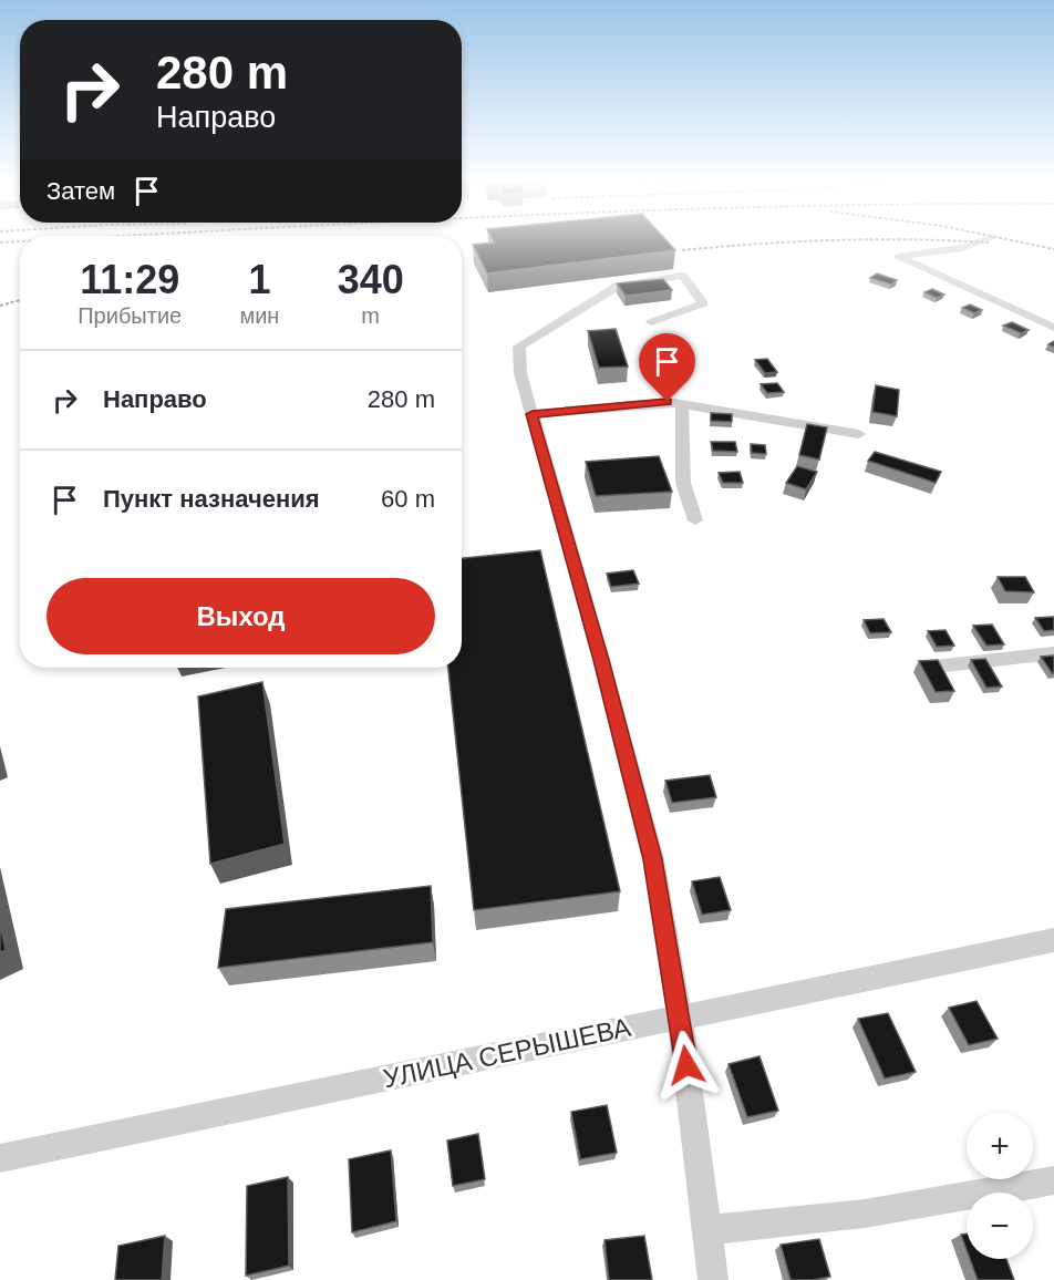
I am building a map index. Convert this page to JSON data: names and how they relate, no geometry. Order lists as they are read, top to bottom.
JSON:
{
  "streets": {
    "street": ["УЛИЦА СЕРЫШЕВА"]
  },
  "page": {
    "turn": ["280 m", "Направо"],
    "then": "Затем",
    "eta": [
      "11:29",
      "Прибытие",
      "1",
      "мин",
      "340",
      "m"
    ],
    "list": [
      {
        "name": "Направо",
        "value": "280 m"
      },
      {
        "name": "Пункт назначения",
        "value": "60 m"
      }
    ],
    "buttons": "Выход",
    "map_buttons": ["+", "−"]
  }
}
